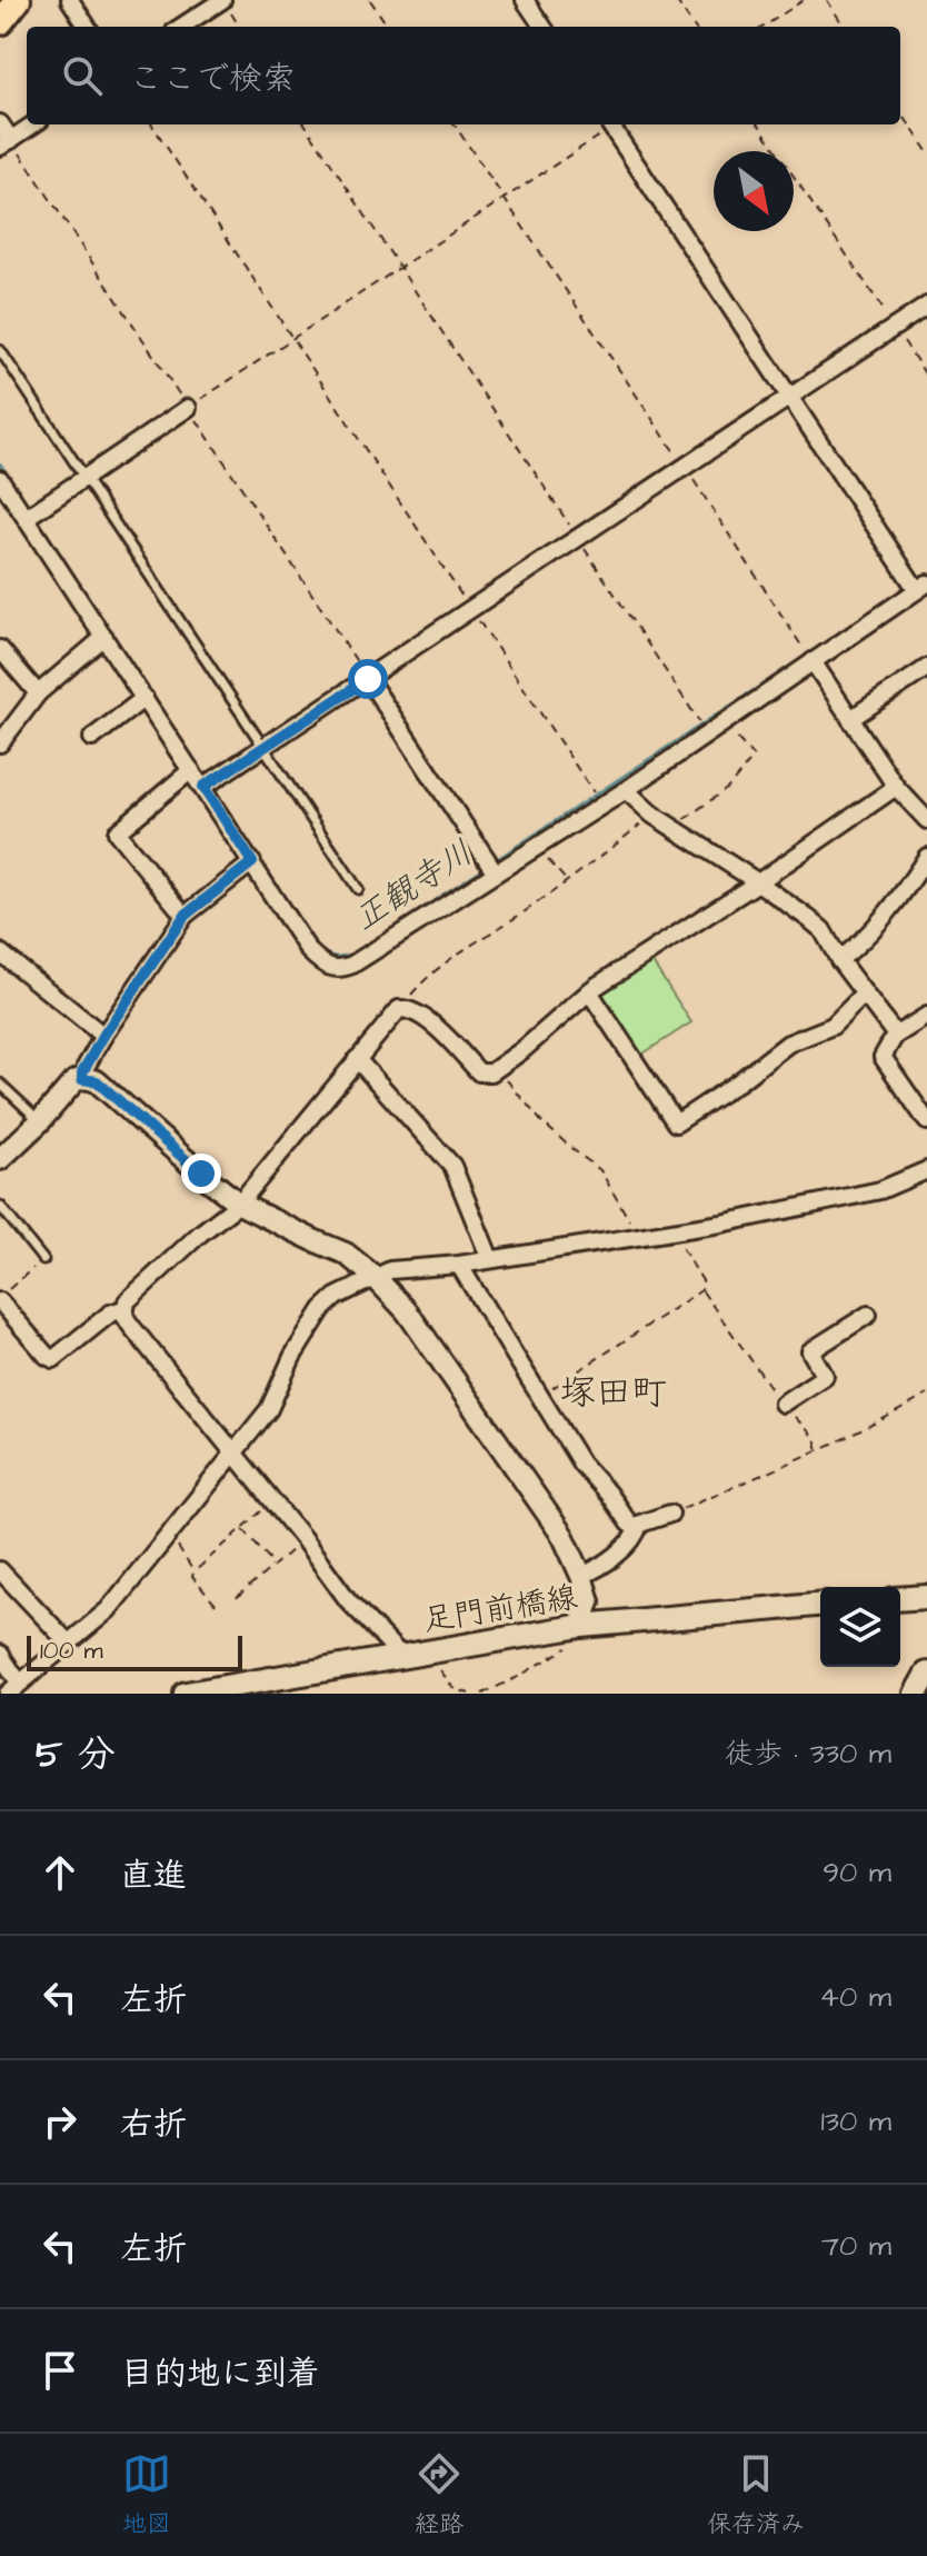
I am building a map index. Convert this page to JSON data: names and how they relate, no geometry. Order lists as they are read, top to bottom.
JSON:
{
  "streets": {
    "main road": ["足門前橋線"]
  },
  "districts": ["塚田町"],
  "water": ["正観寺川"],
  "scale_bar": "100 m",
  "north": "bottom right",
  "page": {
    "search": "ここで検索",
    "scale": "100 m",
    "heading": ["5 分", "徒歩 · 330 m"],
    "list": [
      ["直進", "90 m"],
      ["左折", "40 m"],
      ["右折", "130 m"],
      ["左折", "70 m"],
      "目的地に到着"
    ],
    "nav": ["地図", "経路", "保存済み"]
  }
}
